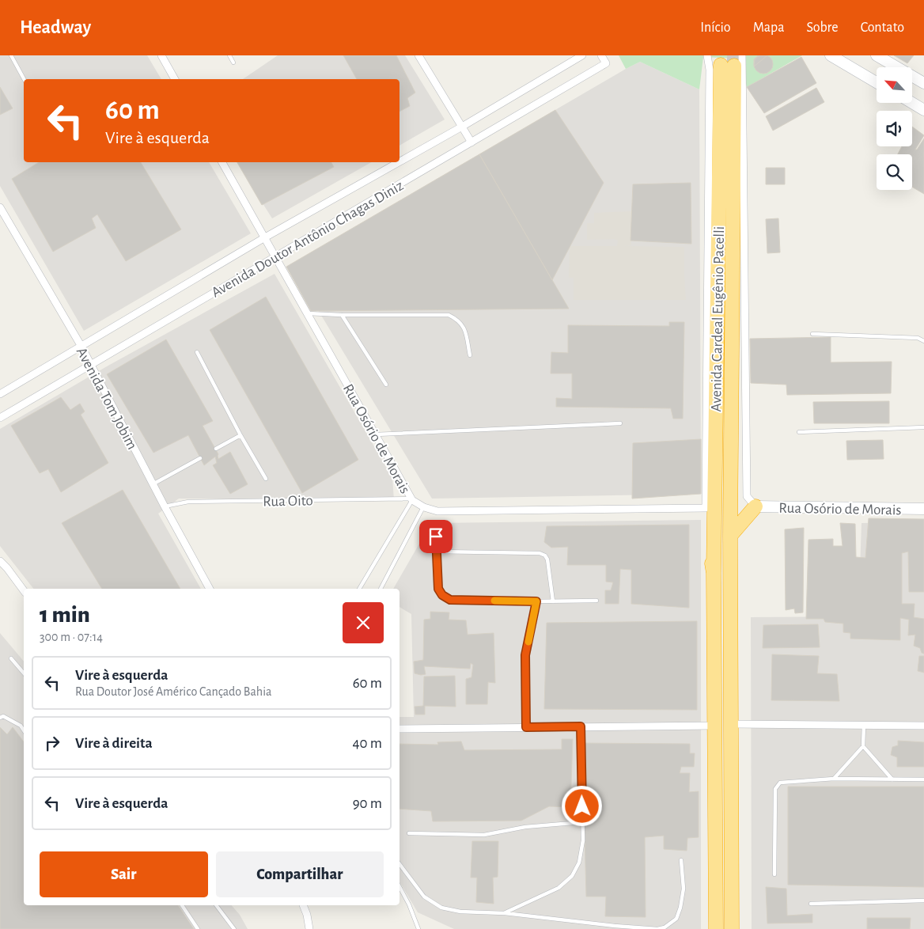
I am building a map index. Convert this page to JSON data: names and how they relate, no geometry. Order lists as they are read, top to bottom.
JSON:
{
  "streets": {
    "highway": ["Avenida Cardeal Eugênio Pacelli"],
    "street": ["Avenida Doutor Antônio Chagas Diniz", "Avenida Tom Jobim", "Rua Osório de Morais"],
    "lane": ["Rua Oito"]
  },
  "crossings": [
    ["Avenida Doutor Antônio Chagas Diniz", "Avenida Tom Jobim"],
    ["Avenida Doutor Antônio Chagas Diniz", "Rua Osório de Morais"],
    ["Avenida Cardeal Eugênio Pacelli", "Rua Osório de Morais"],
    ["Avenida Tom Jobim", "Rua Oito"],
    ["Rua Osório de Morais", "Rua Oito"]
  ],
  "north": "top left",
  "page": {
    "header": "Headway",
    "nav": [
      "Início",
      "Mapa",
      "Sobre",
      "Contato"
    ],
    "turn": ["60 m", "Vire à esquerda"],
    "heading": ["1 min", "300 m · 07:14"],
    "list": [
      {
        "name": "Vire à esquerda",
        "note": "Rua Doutor José Américo Cançado Bahia",
        "value": "60 m"
      },
      {
        "name": "Vire à direita",
        "value": "40 m"
      },
      {
        "name": "Vire à esquerda",
        "value": "90 m"
      }
    ],
    "buttons": ["Sair", "Compartilhar"]
  }
}
